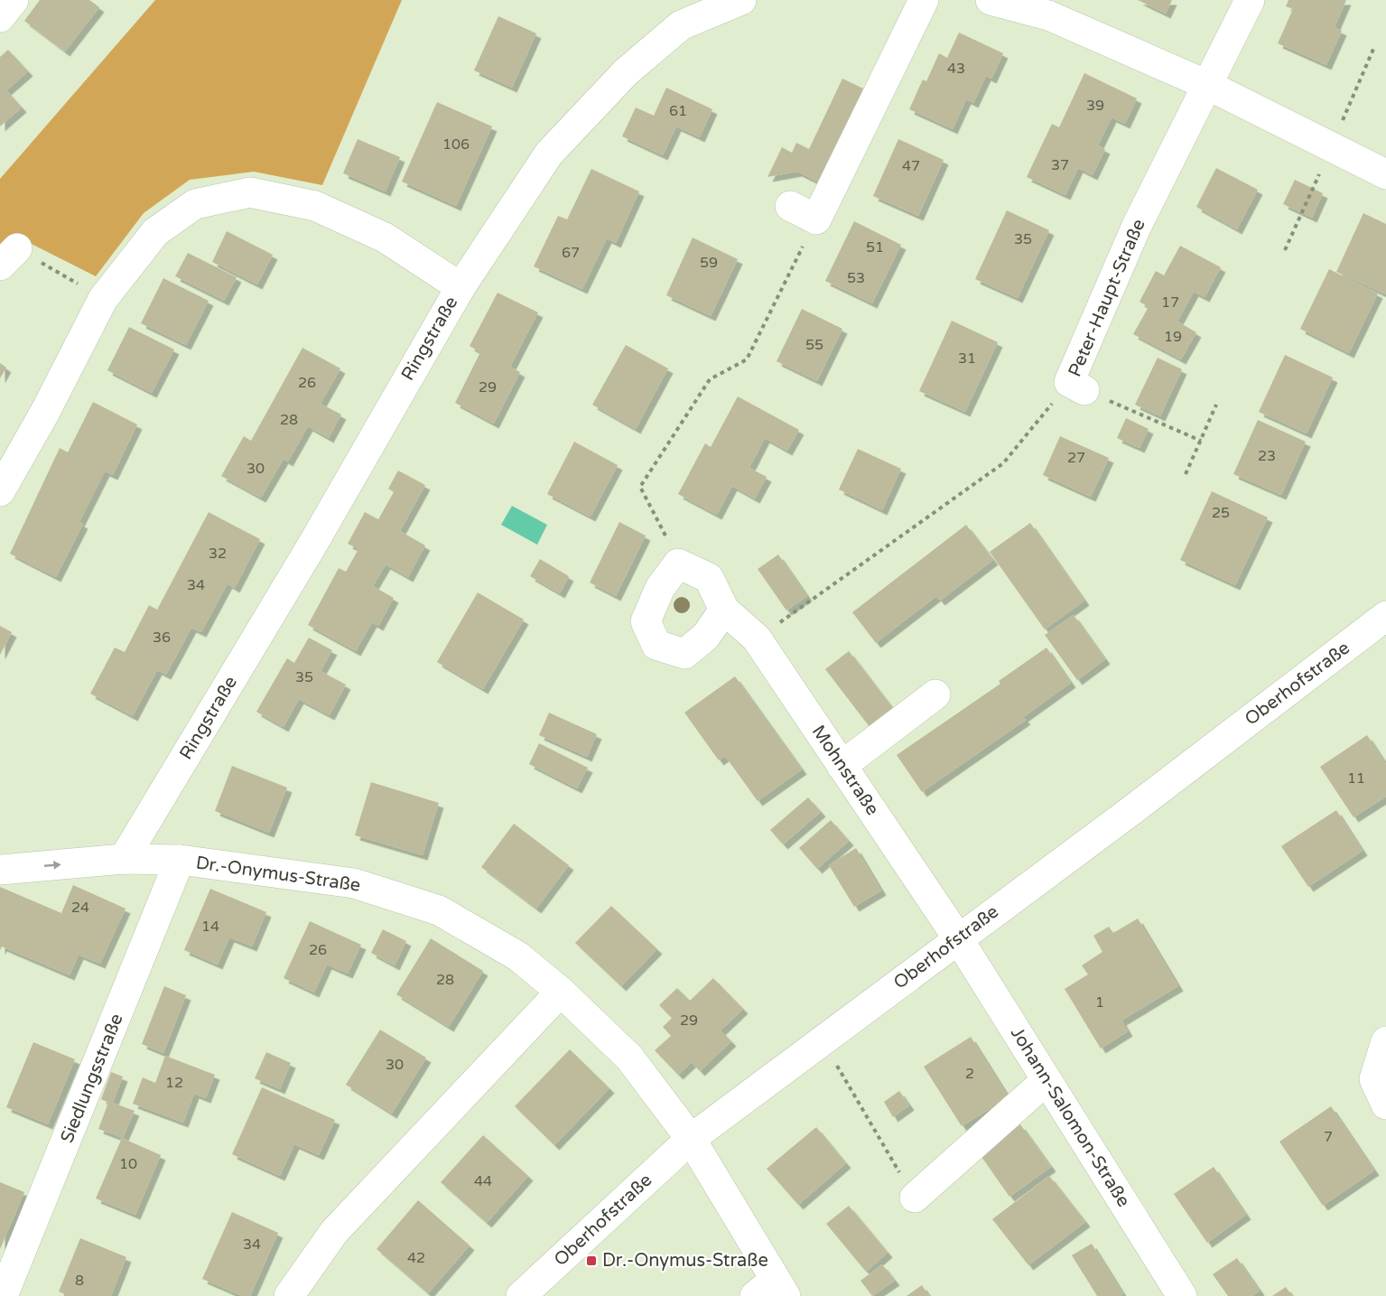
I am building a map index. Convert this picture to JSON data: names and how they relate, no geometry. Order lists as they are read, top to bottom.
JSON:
{
  "streets": {
    "street": [
      "Peter-Haupt-Straße",
      "Ringstraße",
      "Oberhofstraße",
      "Mohnstraße",
      "Dr.-Onymus-Straße",
      "Siedlungsstraße",
      "Johann-Salomon-Straße"
    ]
  },
  "crossings": [
    ["Ringstraße", "Dr.-Onymus-Straße"],
    ["Oberhofstraße", "Mohnstraße"],
    ["Oberhofstraße", "Dr.-Onymus-Straße"],
    ["Oberhofstraße", "Johann-Salomon-Straße"],
    ["Mohnstraße", "Johann-Salomon-Straße"],
    ["Dr.-Onymus-Straße", "Siedlungsstraße"]
  ],
  "places": {
    "transit": ["Dr.-Onymus-Straße"]
  },
  "house_numbers": [
    "43",
    "39",
    "61",
    "106",
    "37",
    "47",
    "35",
    "51",
    "67",
    "59",
    "53",
    "17",
    "19",
    "55",
    "31",
    "26",
    "29",
    "28",
    "23",
    "27",
    "30",
    "25",
    "32",
    "34",
    "36",
    "35",
    "11",
    "24",
    "14",
    "26",
    "28",
    "1",
    "29",
    "30",
    "2",
    "12",
    "7",
    "10",
    "44",
    "34",
    "42",
    "8"
  ]
}
